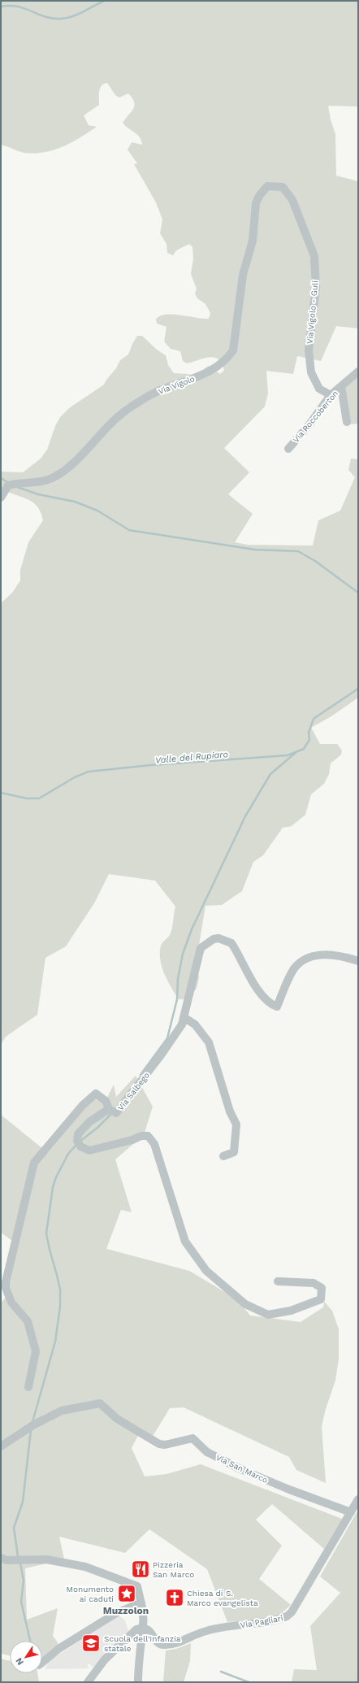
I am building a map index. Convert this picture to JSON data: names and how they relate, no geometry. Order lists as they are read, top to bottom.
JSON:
{
  "streets": {
    "street": [
      "Via Vigolo - Guli",
      "Via Vigolo",
      "Via Roccoberton",
      "Via Salbego",
      "Via San Marco",
      "Via Pagliari"
    ]
  },
  "crossings": [
    ["Via Vigolo - Guli", "Via Vigolo"],
    ["Via Vigolo - Guli", "Via Roccoberton"],
    ["Via San Marco", "Via Pagliari"]
  ],
  "districts": ["Muzzolon"],
  "water": ["Valle del Rupiaro"],
  "places": {
    "restaurant": ["Pizzeria San Marco"],
    "place": ["Monumento ai caduti"],
    "church": ["Chiesa di S. Marco evangelista"],
    "school or university": ["Scuola dell'Infanzia statale"]
  },
  "north": "bottom left"
}
